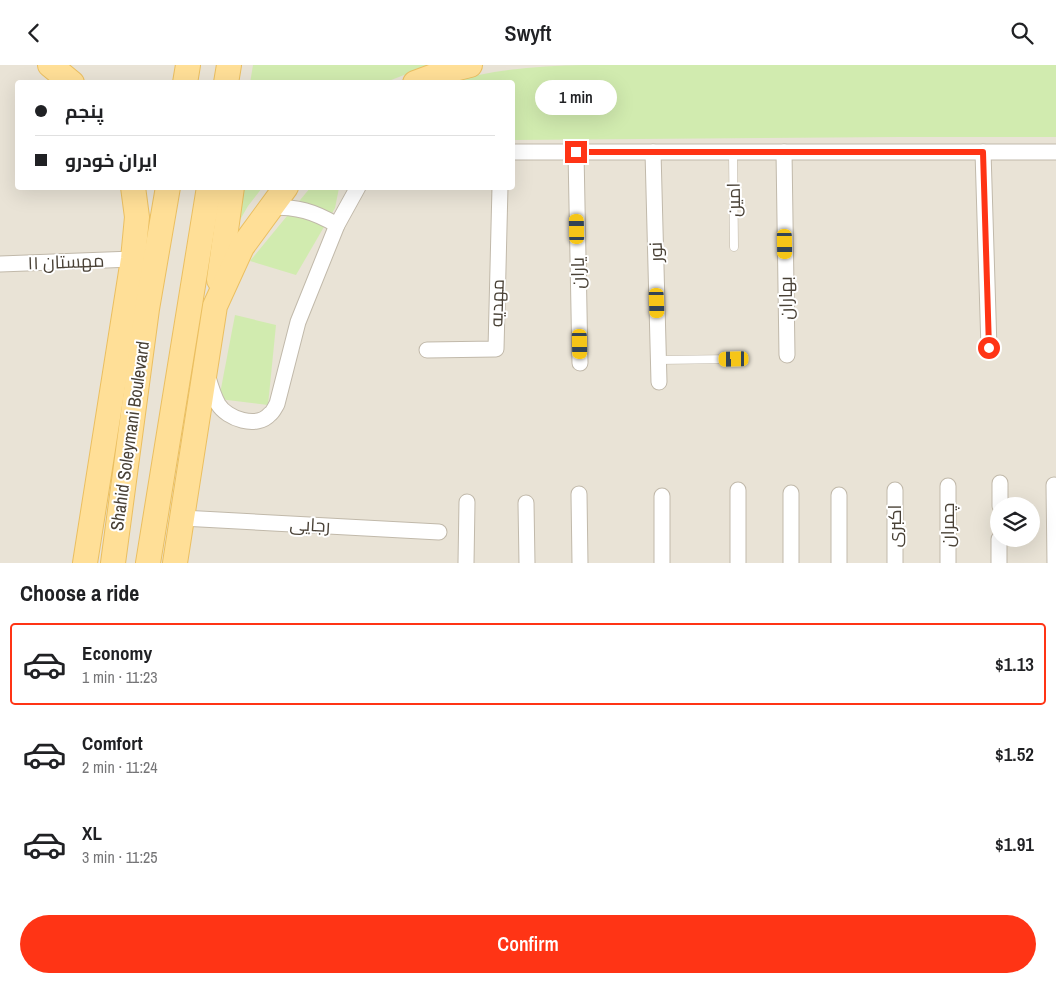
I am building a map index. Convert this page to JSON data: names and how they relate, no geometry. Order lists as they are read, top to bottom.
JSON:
{
  "streets": {
    "main road": ["Shahid Soleymani Boulevard"],
    "street": [
      "نور",
      "مهستان ۱۱",
      "یاران",
      "بهاران",
      "مهدیه",
      "رجایی",
      "چمران",
      "اکبری"
    ],
    "lane": ["امین"]
  },
  "page": {
    "header": "Swyft",
    "bubble": "1 min",
    "banner": ["پنجم", "ایران خودرو"],
    "heading": "Choose a ride",
    "list": [
      {
        "name": "Economy",
        "note": "1 min · 11:23",
        "value": "$1.13"
      },
      {
        "name": "Comfort",
        "note": "2 min · 11:24",
        "value": "$1.52"
      },
      {
        "name": "XL",
        "note": "3 min · 11:25",
        "value": "$1.91"
      }
    ],
    "buttons": "Confirm"
  }
}
